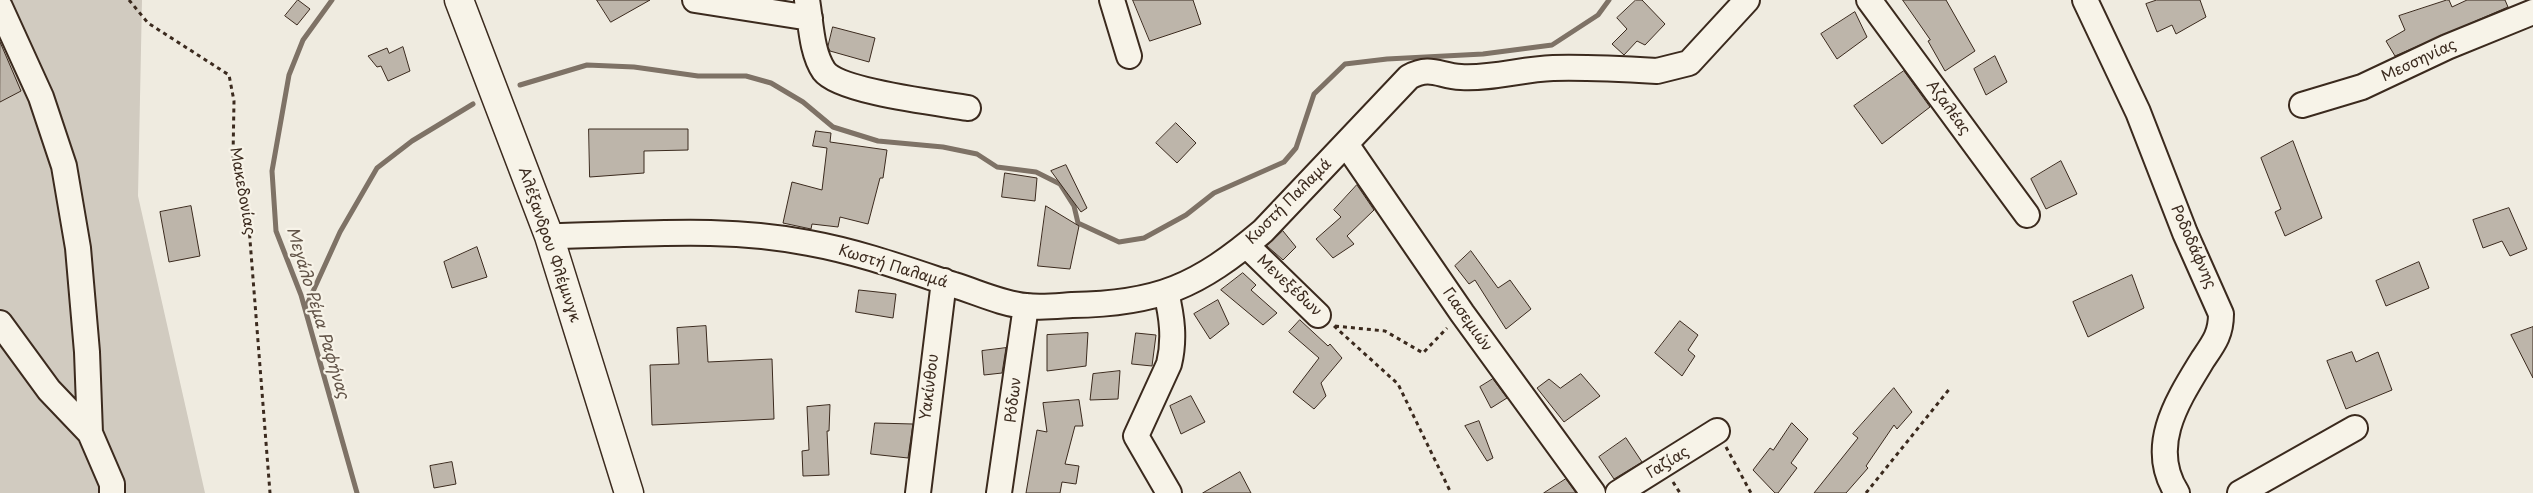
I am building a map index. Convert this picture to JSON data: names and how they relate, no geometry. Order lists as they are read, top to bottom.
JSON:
{
  "streets": {
    "main road": ["Αλέξανδρου Φλέμινγκ"],
    "street": [
      "Μεσσηνίας",
      "Αζαλέας",
      "Κωστή Παλαμά",
      "Ροδοδάφνης",
      "Μενεξέδων",
      "Γιασεμιών",
      "Υακίνθου",
      "Ρόδων",
      "Γαζίας"
    ],
    "path": ["Μακεδονίας"]
  },
  "crossings": [
    ["Κωστή Παλαμά", "Αλέξανδρου Φλέμινγκ"],
    ["Κωστή Παλαμά", "Μενεξέδων"],
    ["Κωστή Παλαμά", "Γιασεμιών"],
    ["Κωστή Παλαμά", "Υακίνθου"],
    ["Κωστή Παλαμά", "Ρόδων"],
    ["Μενεξέδων", "Γιασεμιών"]
  ],
  "water": ["Μεγάλο Ρέμα Ραφήνας"]
}
